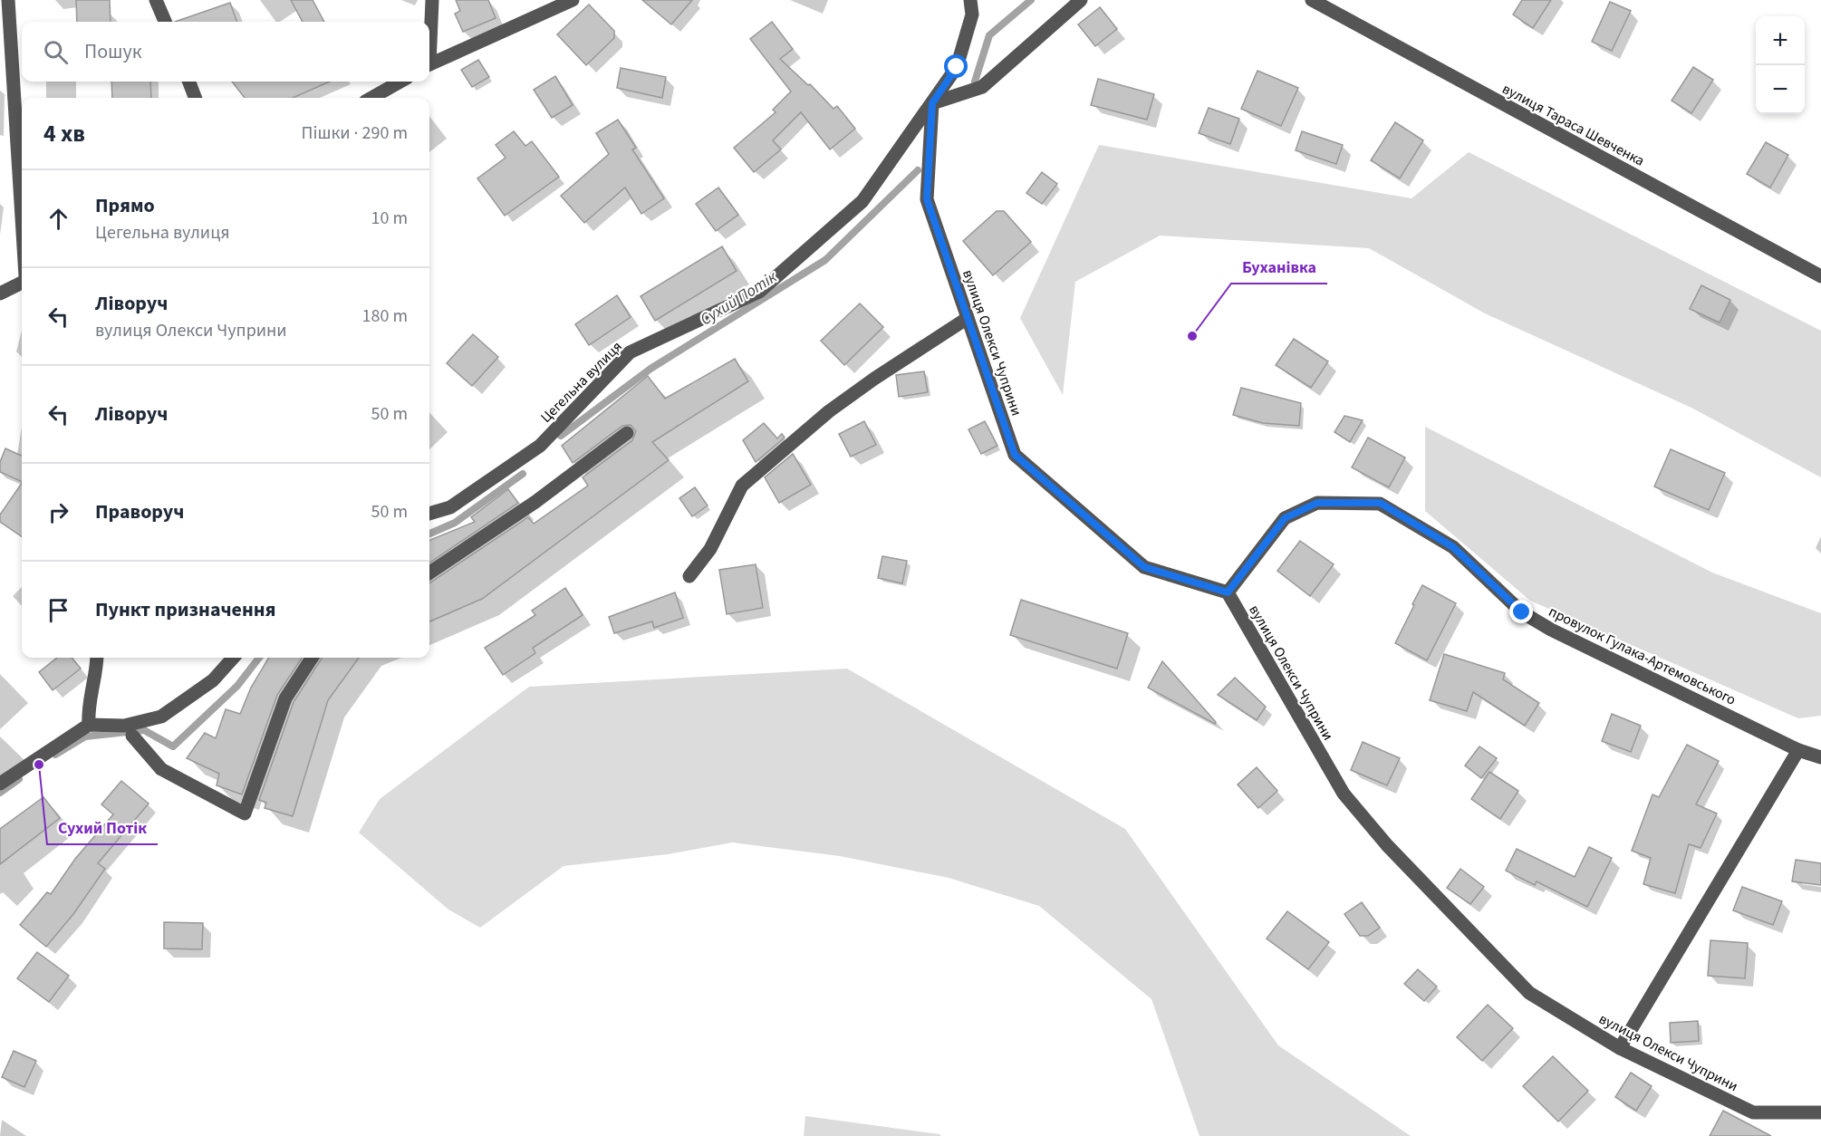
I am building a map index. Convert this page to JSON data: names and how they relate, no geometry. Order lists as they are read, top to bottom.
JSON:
{
  "streets": {
    "street": [
      "вулиця Тараса Шевченка",
      "вулиця Олекси Чуприни",
      "Цегельна вулиця",
      "провулок Гулака-Артемовського"
    ]
  },
  "crossings": [
    ["вулиця Олекси Чуприни", "Цегельна вулиця"],
    ["вулиця Олекси Чуприни", "провулок Гулака-Артемовського"]
  ],
  "water": ["Сухий Потік"],
  "places": ["Буханівка", "Сухий Потік"],
  "page": {
    "map_buttons": ["+", "−"],
    "search": "Пошук",
    "heading": ["4 хв", "Пішки · 290 m"],
    "list": [
      ["Прямо", "Цегельна вулиця", "10 m"],
      ["Ліворуч", "вулиця Олекси Чуприни", "180 m"],
      ["Ліворуч", "50 m"],
      ["Праворуч", "50 m"],
      "Пункт призначення"
    ]
  }
}
